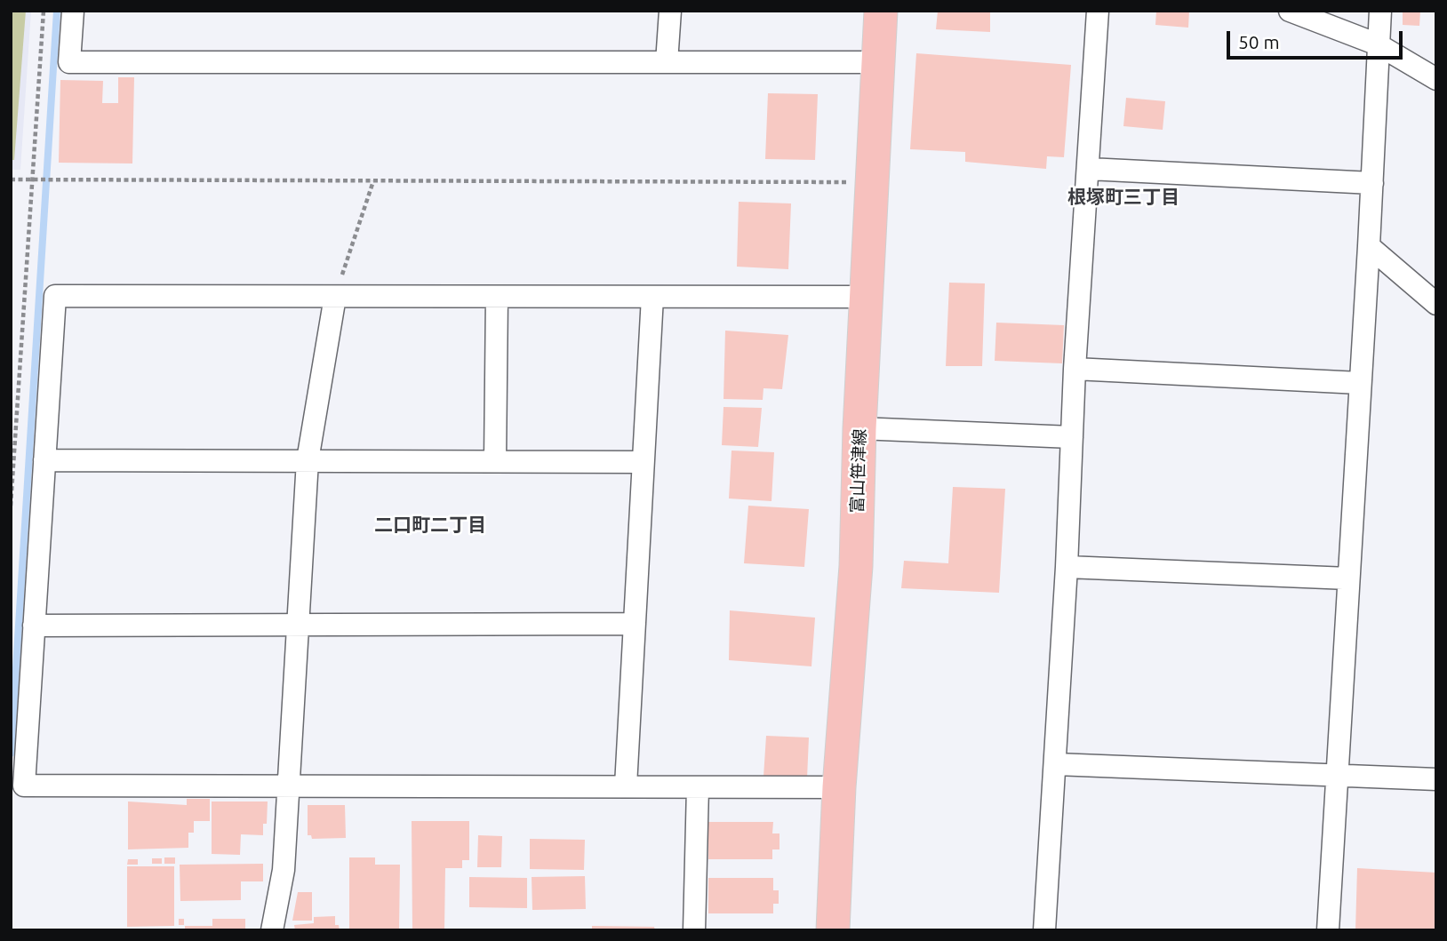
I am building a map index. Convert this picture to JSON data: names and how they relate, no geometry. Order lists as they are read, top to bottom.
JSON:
{
  "streets": {
    "main road": ["富山笹津線"]
  },
  "districts": ["根塚町三丁目", "二口町二丁目"],
  "scale_bar": "50 m"
}
